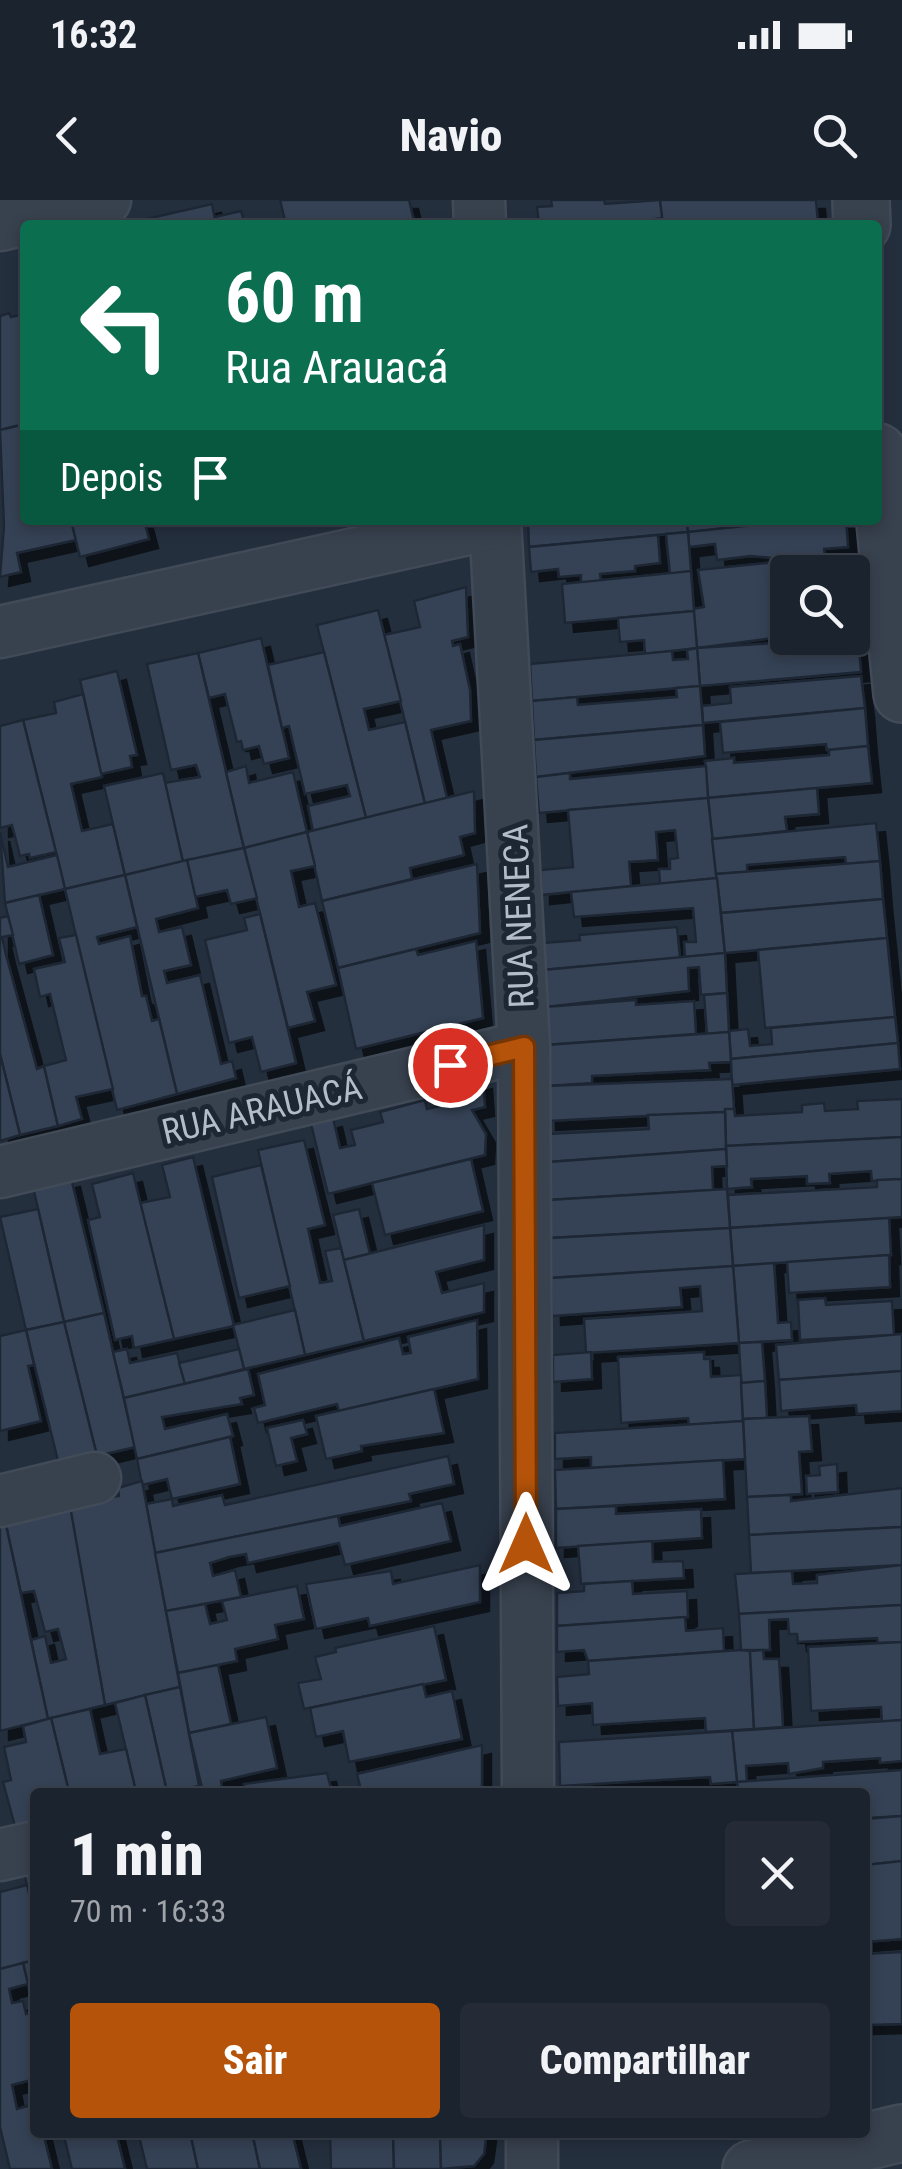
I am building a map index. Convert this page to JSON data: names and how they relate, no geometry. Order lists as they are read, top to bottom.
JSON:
{
  "streets": {
    "street": ["RUA NENECA", "RUA ARAUACÁ"]
  },
  "crossings": [
    ["RUA NENECA", "RUA ARAUACÁ"]
  ],
  "page": {
    "status": "16:32",
    "header": "Navio",
    "turn": ["60 m", "Rua Arauacá"],
    "then": "Depois",
    "heading": ["1 min", "70 m · 16:33"],
    "buttons": ["Sair", "Compartilhar"]
  }
}
